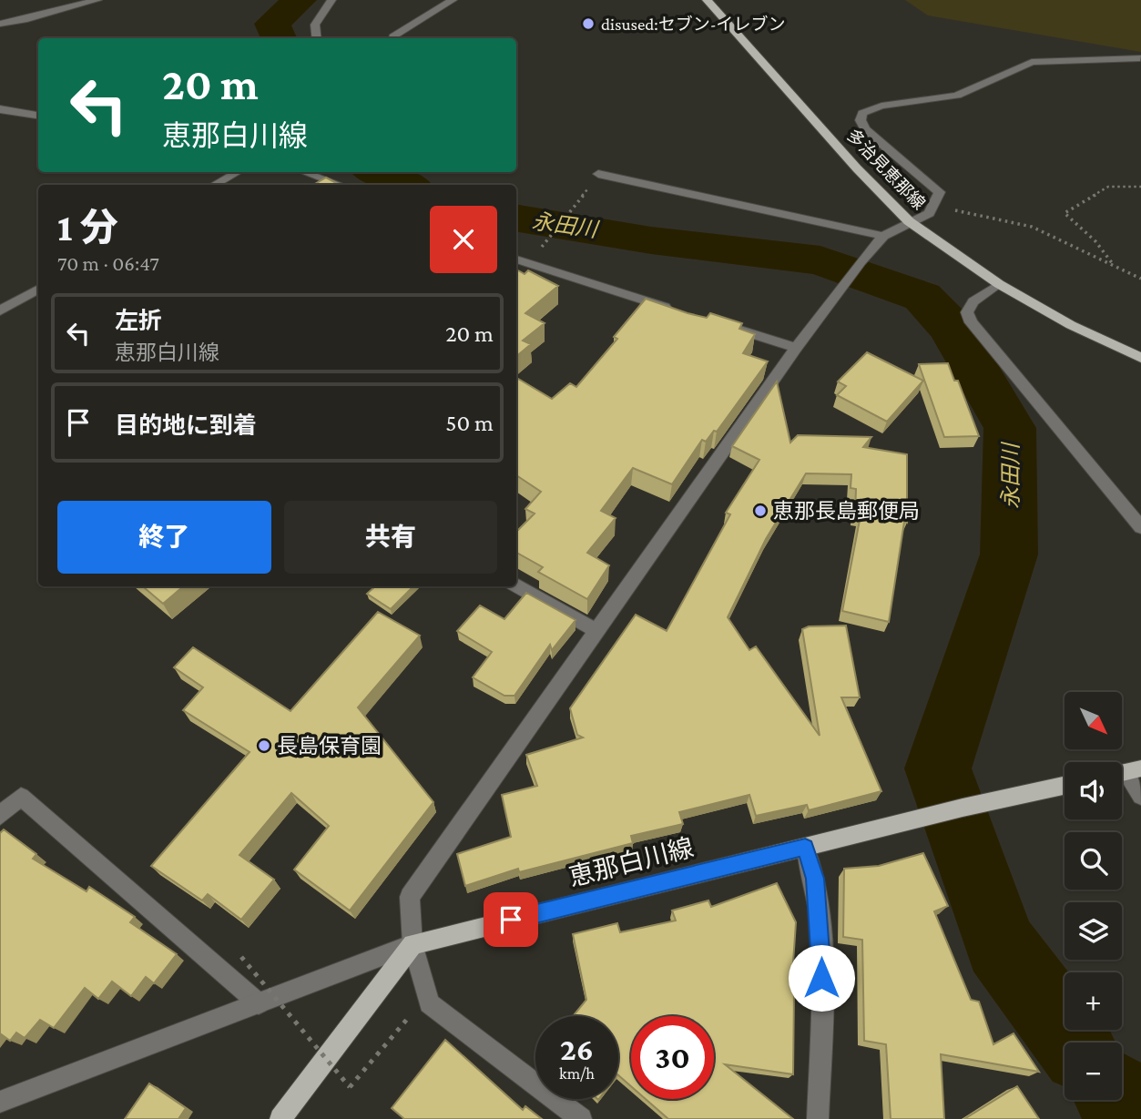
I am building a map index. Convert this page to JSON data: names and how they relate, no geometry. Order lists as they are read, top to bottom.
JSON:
{
  "streets": {
    "main road": ["多治見恵那線", "恵那白川線"]
  },
  "water": ["永田川"],
  "places": ["disused:セブン-イレブン", "恵那長島郵便局", "長島保育園"],
  "north": "bottom right",
  "page": {
    "turn": ["20 m", "恵那白川線"],
    "heading": ["1 分", "70 m · 06:47"],
    "list": [
      {
        "name": "左折",
        "note": "恵那白川線",
        "value": "20 m"
      },
      {
        "name": "目的地に到着",
        "value": "50 m"
      }
    ],
    "buttons": ["終了", "共有"],
    "map_buttons": ["+", "−"],
    "speed": "26 km/h",
    "limit": "30"
  }
}
